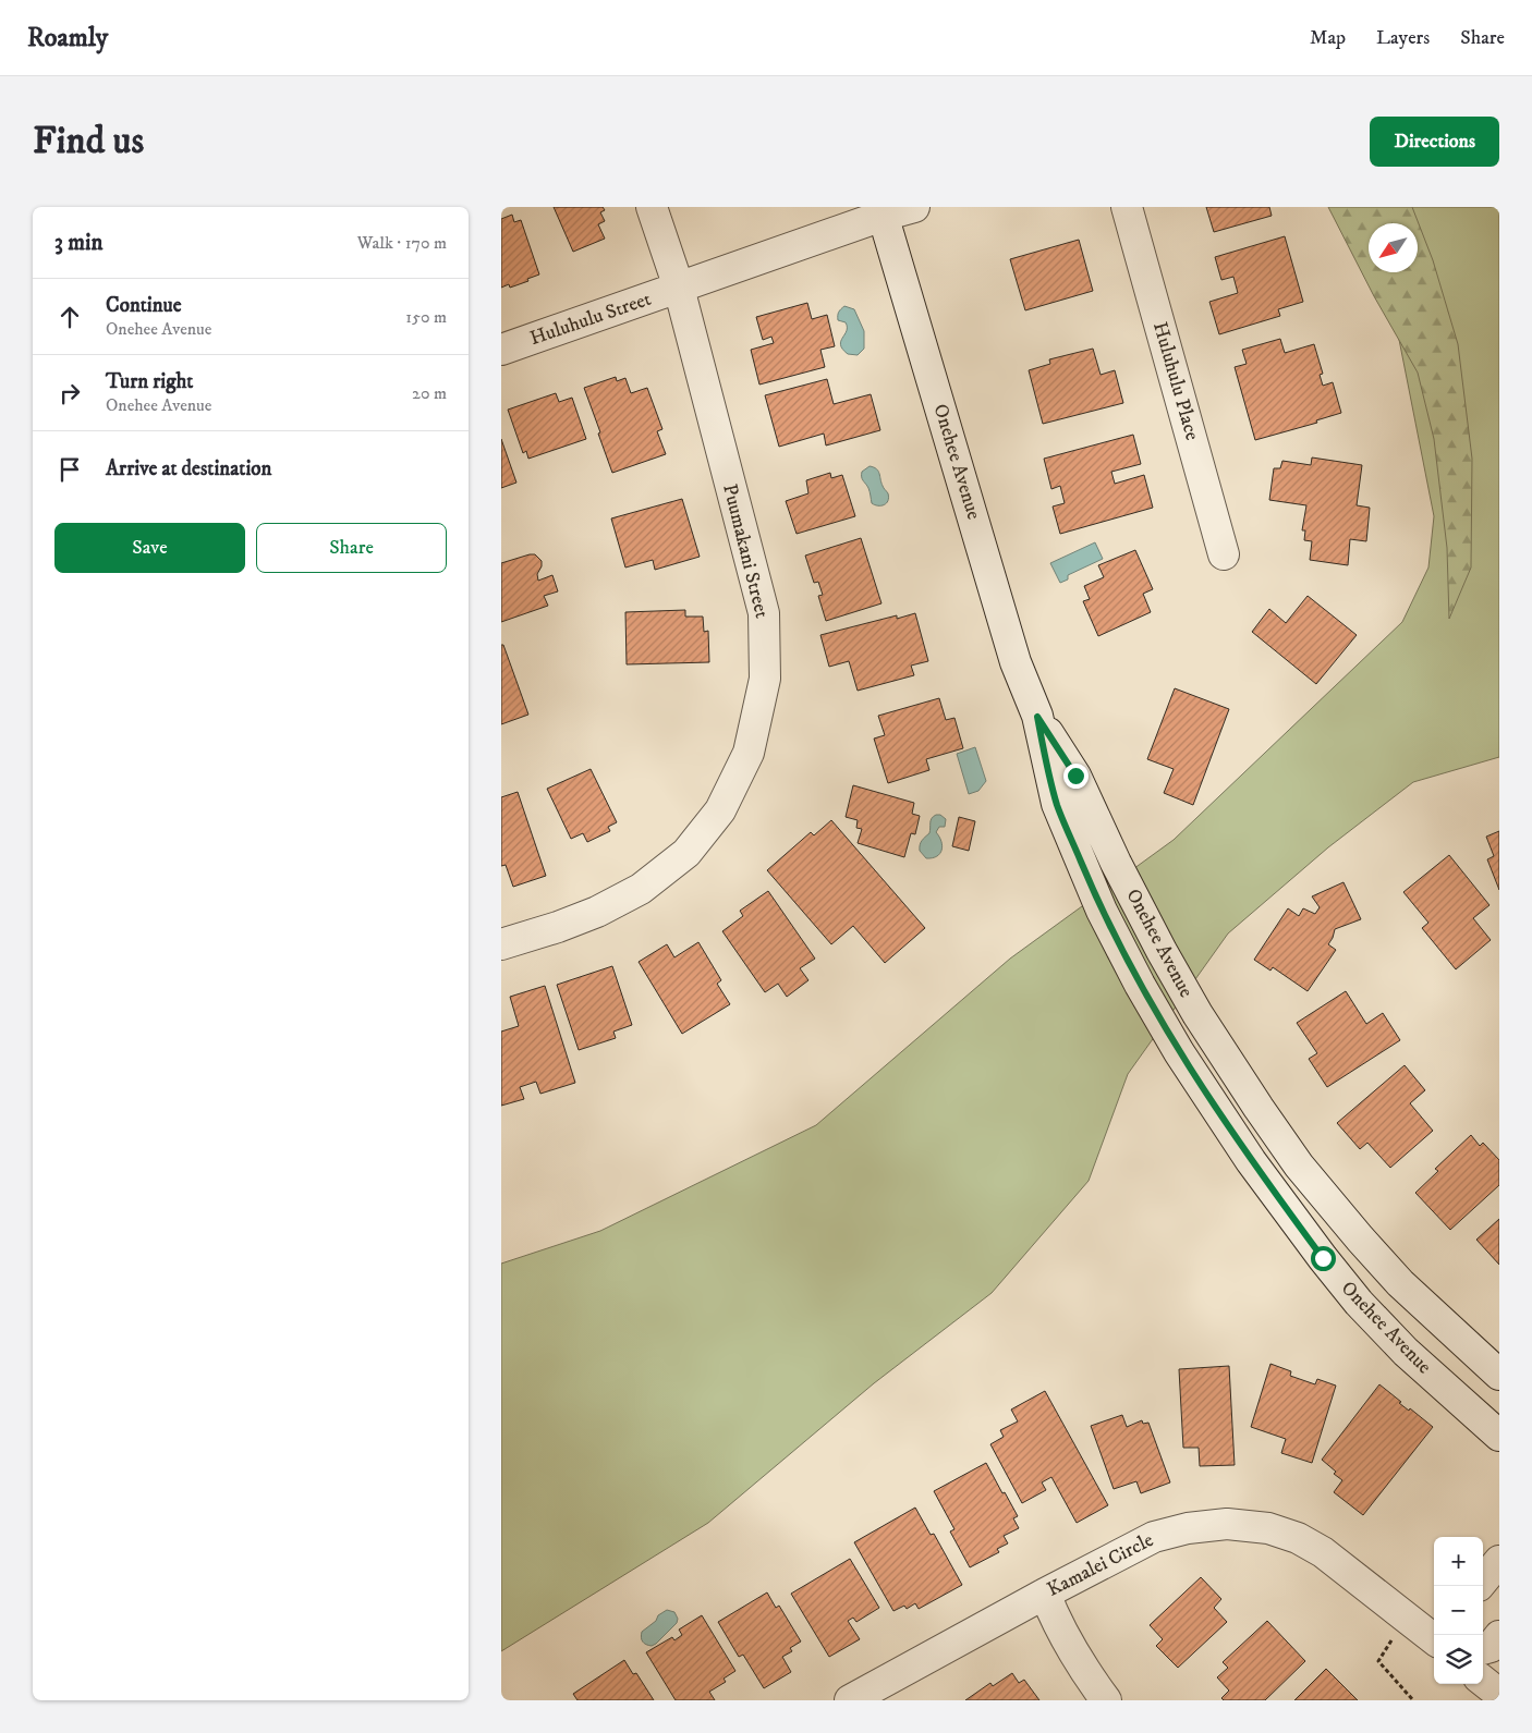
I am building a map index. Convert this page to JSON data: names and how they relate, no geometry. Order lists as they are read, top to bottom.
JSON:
{
  "streets": {
    "street": [
      "Huluhulu Street",
      "Huluhulu Place",
      "Onehee Avenue",
      "Puumakani Street",
      "Kamalei Circle"
    ]
  },
  "crossings": [
    ["Huluhulu Street", "Onehee Avenue"],
    ["Huluhulu Street", "Puumakani Street"]
  ],
  "north": "bottom left",
  "page": {
    "header": "Roamly",
    "nav": ["Map", "Layers", "Share"],
    "buttons": [
      "Directions",
      ["Save", "Share"]
    ],
    "title": "Find us",
    "heading": ["3 min", "Walk · 170 m"],
    "list": [
      ["Continue", "Onehee Avenue", "150 m"],
      ["Turn right", "Onehee Avenue", "20 m"],
      "Arrive at destination"
    ],
    "map_buttons": ["+", "−"]
  }
}
